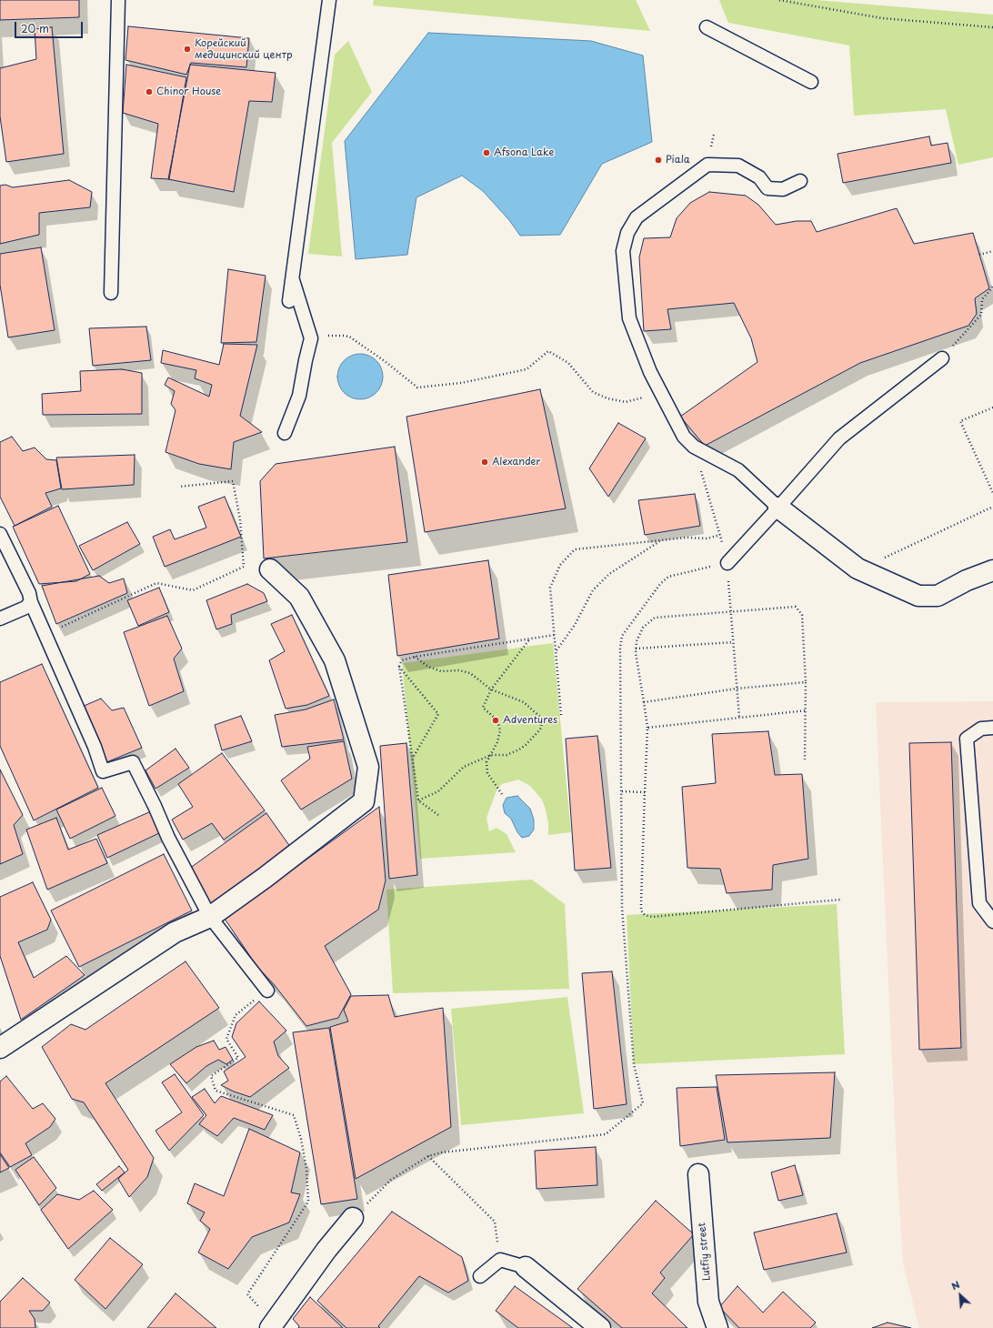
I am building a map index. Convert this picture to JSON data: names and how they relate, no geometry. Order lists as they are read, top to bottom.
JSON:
{
  "streets": {
    "street": ["Lutfiy street"]
  },
  "places": [
    "Корейский медицинский центр",
    "Chinor House",
    "Afsona Lake",
    "Piala",
    "Alexander",
    "Adventures"
  ],
  "scale_bar": "20 m",
  "north": "top left"
}
